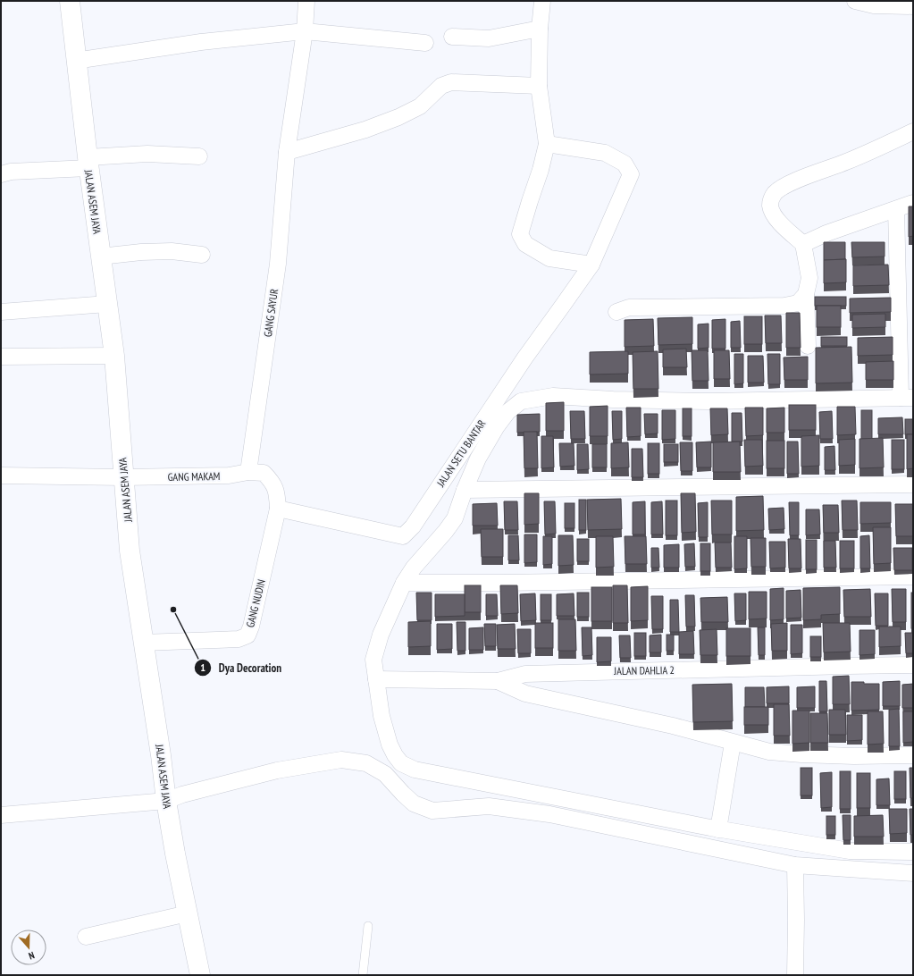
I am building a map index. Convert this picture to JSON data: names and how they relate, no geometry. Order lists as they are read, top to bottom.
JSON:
{
  "streets": {
    "main road": ["JALAN ASEM JAYA"],
    "street": [
      "GANG SAYUR",
      "JALAN SETU BANTAR",
      "GANG MAKAM",
      "GANG NUDIN",
      "JALAN DAHLIA 2"
    ]
  },
  "crossings": [
    ["JALAN ASEM JAYA", "GANG MAKAM"],
    ["JALAN ASEM JAYA", "GANG NUDIN"],
    ["GANG SAYUR", "GANG MAKAM"],
    ["GANG SAYUR", "GANG NUDIN"],
    ["JALAN SETU BANTAR", "GANG NUDIN"],
    ["GANG MAKAM", "GANG NUDIN"]
  ],
  "places": ["Dya Decoration"],
  "north": "bottom"
}
